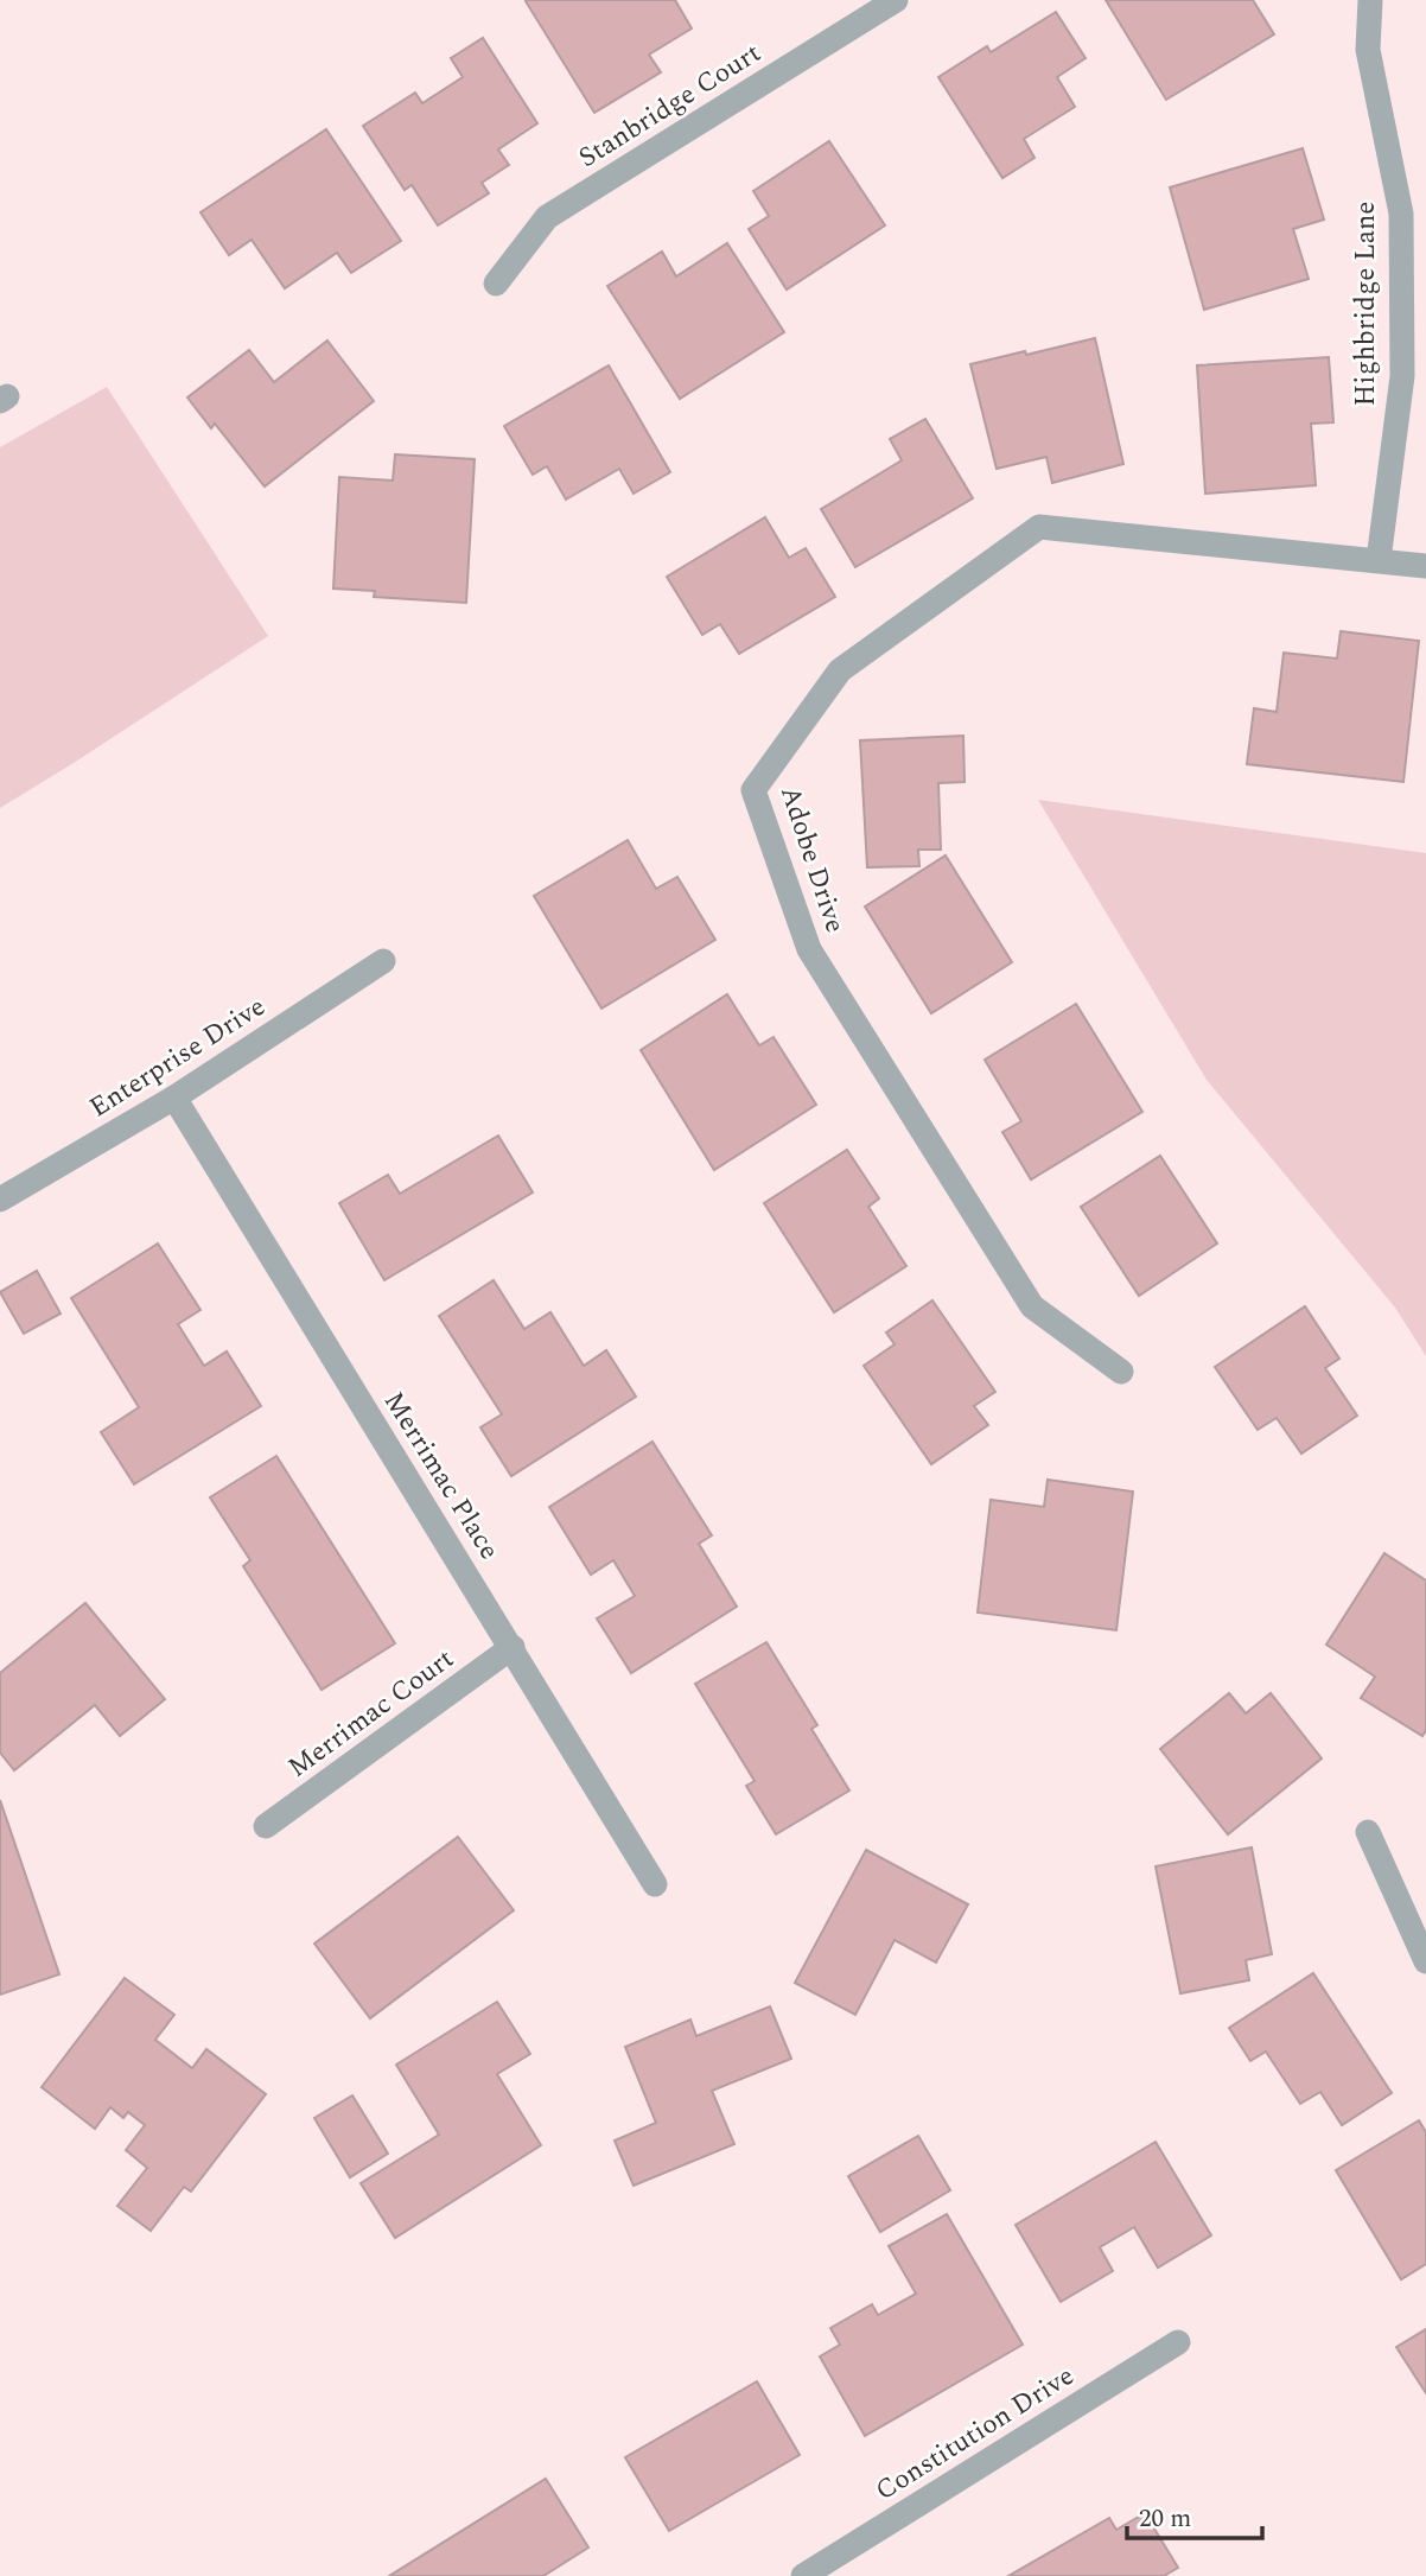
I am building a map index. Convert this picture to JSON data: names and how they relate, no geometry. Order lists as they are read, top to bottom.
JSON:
{
  "streets": {
    "street": [
      "Stanbridge Court",
      "Highbridge Lane",
      "Adobe Drive",
      "Enterprise Drive",
      "Merrimac Place",
      "Merrimac Court",
      "Constitution Drive"
    ]
  },
  "crossings": [
    ["Highbridge Lane", "Adobe Drive"],
    ["Enterprise Drive", "Merrimac Place"],
    ["Merrimac Place", "Merrimac Court"]
  ],
  "scale_bar": "20 m"
}
